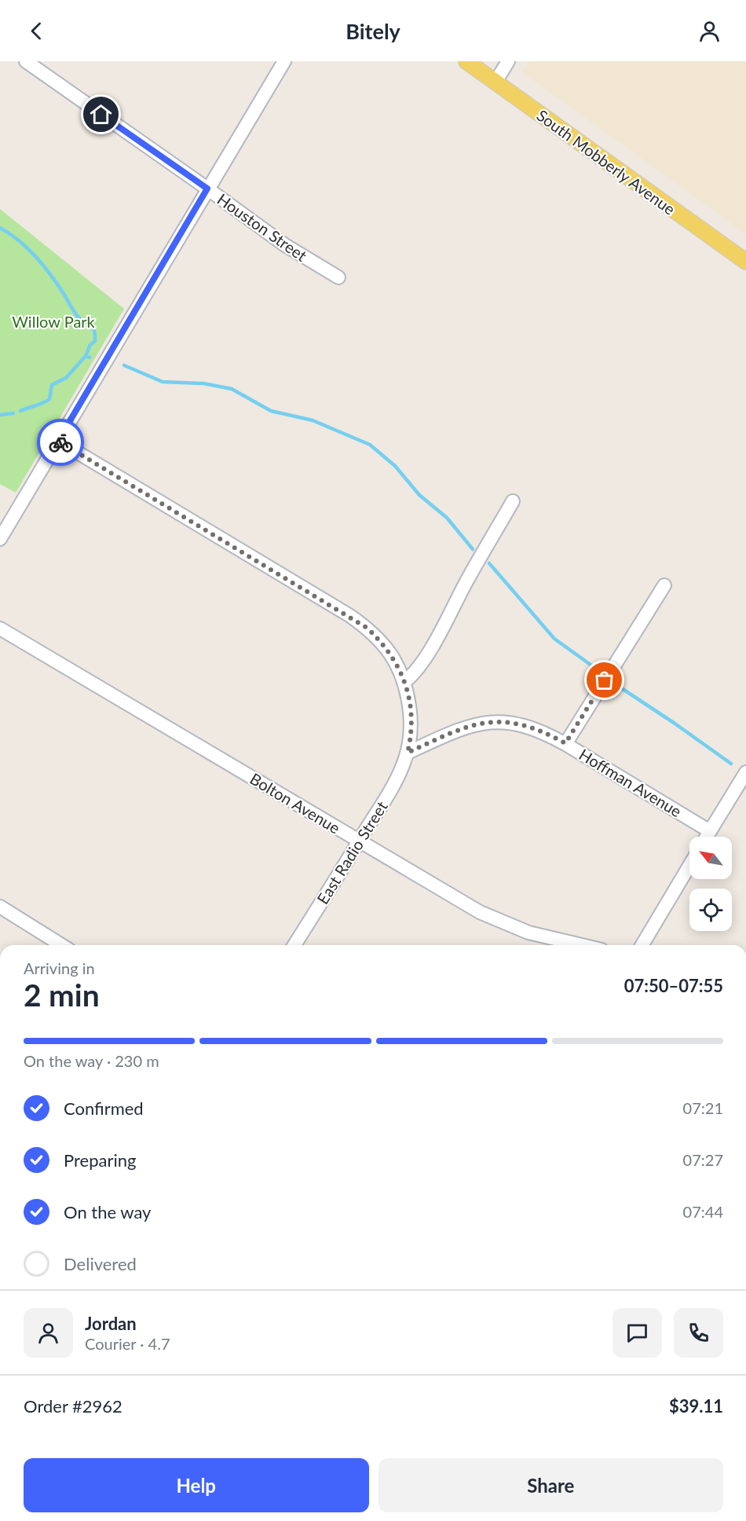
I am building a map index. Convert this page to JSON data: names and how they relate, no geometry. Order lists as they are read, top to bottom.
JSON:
{
  "streets": {
    "main road": ["South Mobberly Avenue"],
    "street": [
      "Houston Street",
      "Hoffman Avenue",
      "Bolton Avenue",
      "East Radio Street"
    ]
  },
  "crossings": [
    ["Hoffman Avenue", "East Radio Street"],
    ["Bolton Avenue", "East Radio Street"]
  ],
  "parks": ["Willow Park"],
  "north": "top left",
  "page": {
    "header": "Bitely",
    "heading": ["2 min", "Arriving in", "07:50–07:55"],
    "panel": [
      "Jordan",
      "Courier · 4.7",
      "Order #2962",
      "$39.11"
    ],
    "bar": "On the way · 230 m",
    "list": [
      ["Confirmed", "07:21"],
      ["Preparing", "07:27"],
      ["On the way", "07:44"],
      "Delivered"
    ],
    "buttons": ["Help", "Share"]
  }
}
